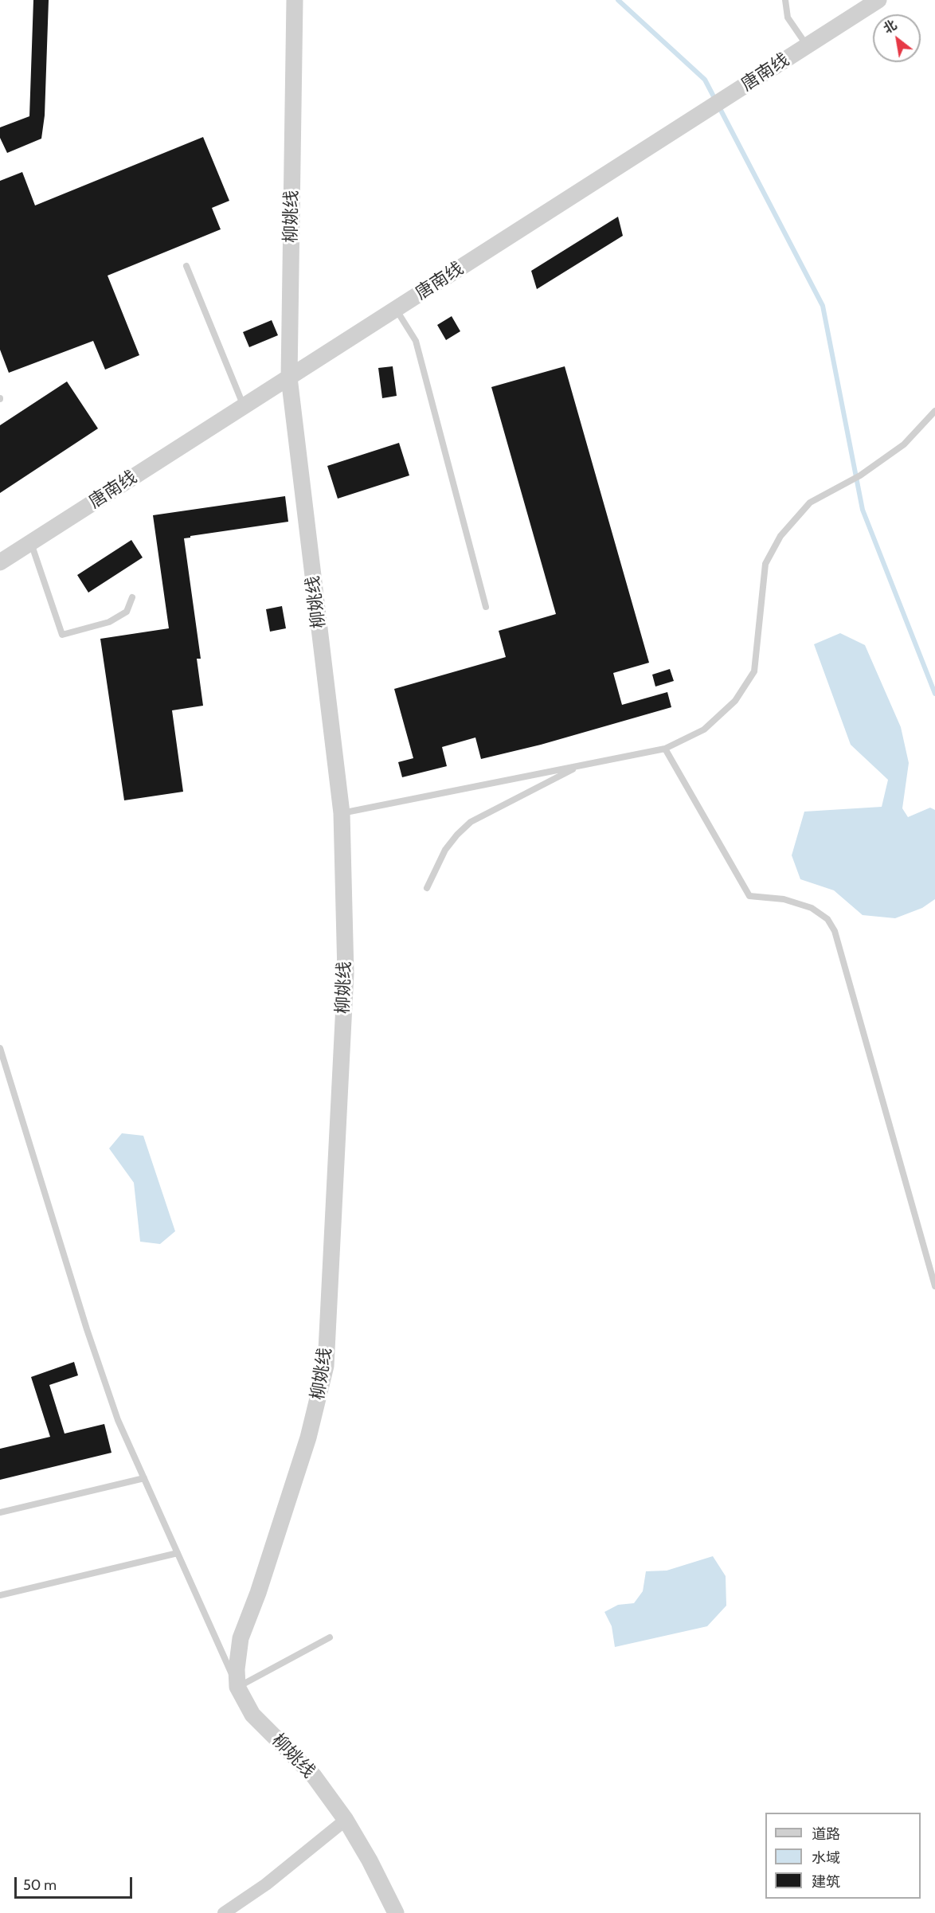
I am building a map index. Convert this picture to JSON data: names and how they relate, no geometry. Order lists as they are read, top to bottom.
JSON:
{
  "streets": {
    "street": ["唐南线", "柳姚线"]
  },
  "crossings": [
    ["唐南线", "柳姚线"]
  ],
  "legend": ["道路", "水域", "建筑"],
  "scale_bar": "50 m",
  "north": "top left"
}
